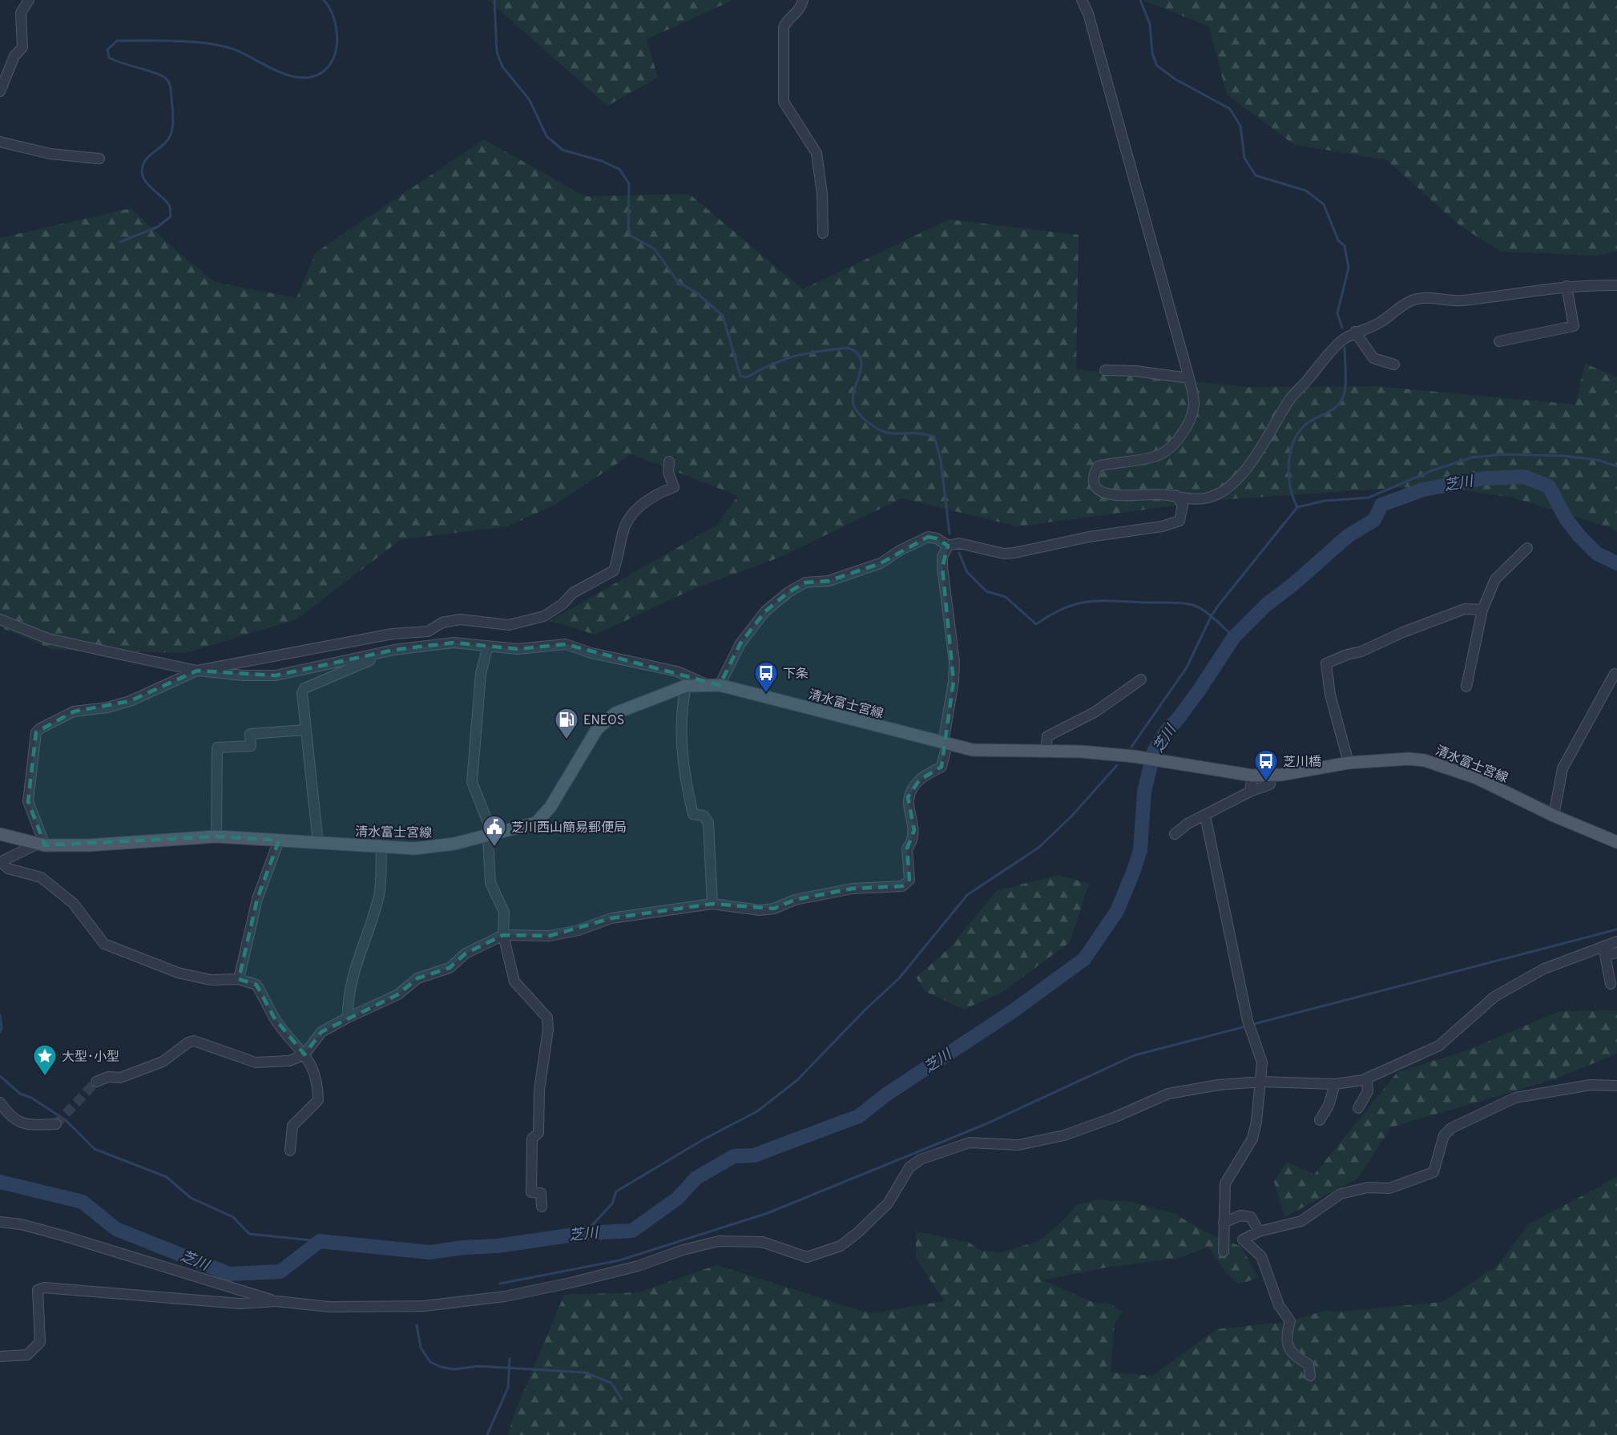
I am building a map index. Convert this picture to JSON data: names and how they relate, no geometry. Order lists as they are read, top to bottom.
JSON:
{
  "streets": {
    "main road": ["清水富士宮線"]
  },
  "water": ["芝川"],
  "places": {
    "bus stop": ["下条", "芝川橋"],
    "fuel station": ["ENEOS"],
    "public building": ["芝川西山簡易郵便局"],
    "place": ["大型･小型"]
  }
}
